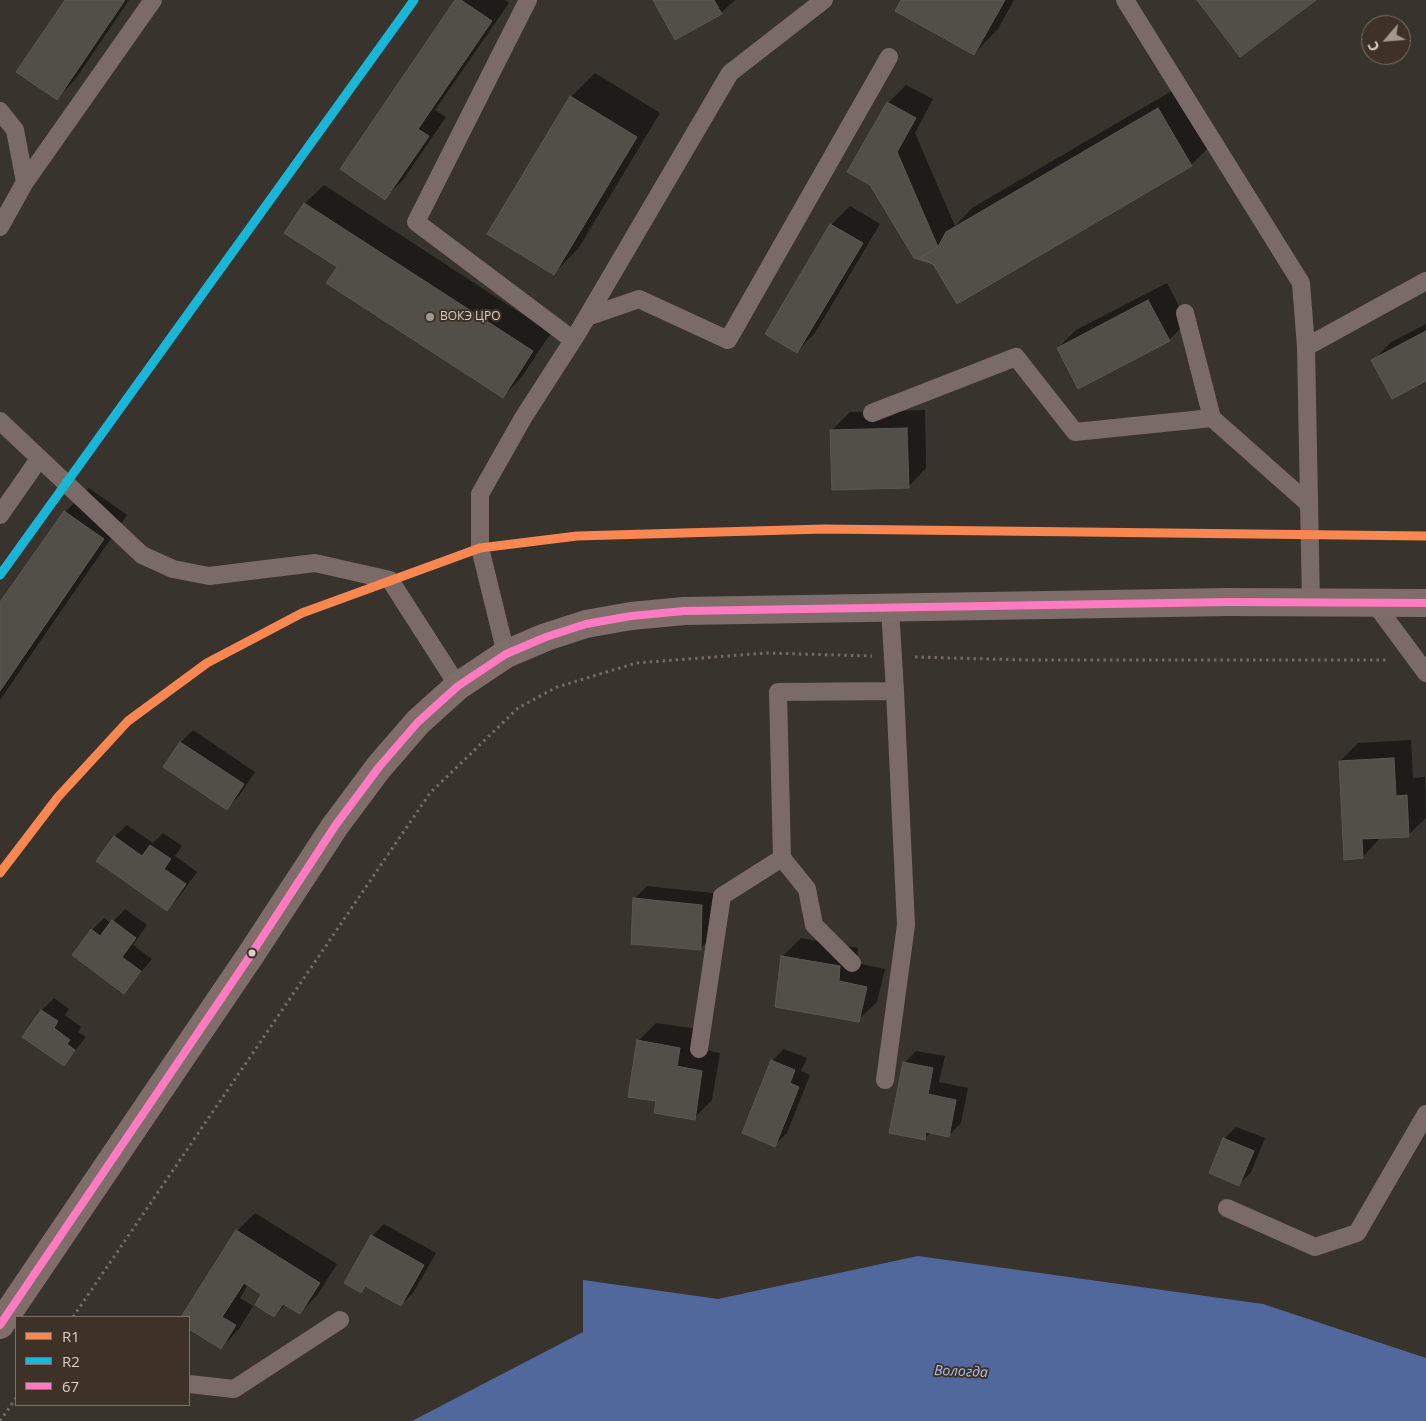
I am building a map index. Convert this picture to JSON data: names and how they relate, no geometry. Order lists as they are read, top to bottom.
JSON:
{
  "water": ["Вологда"],
  "places": ["ВОКЭ ЦРО"],
  "lines": ["transit line R2", "transit line R1", "transit line 67"],
  "legend": ["R1", "R2", "67"],
  "north": "bottom left"
}
